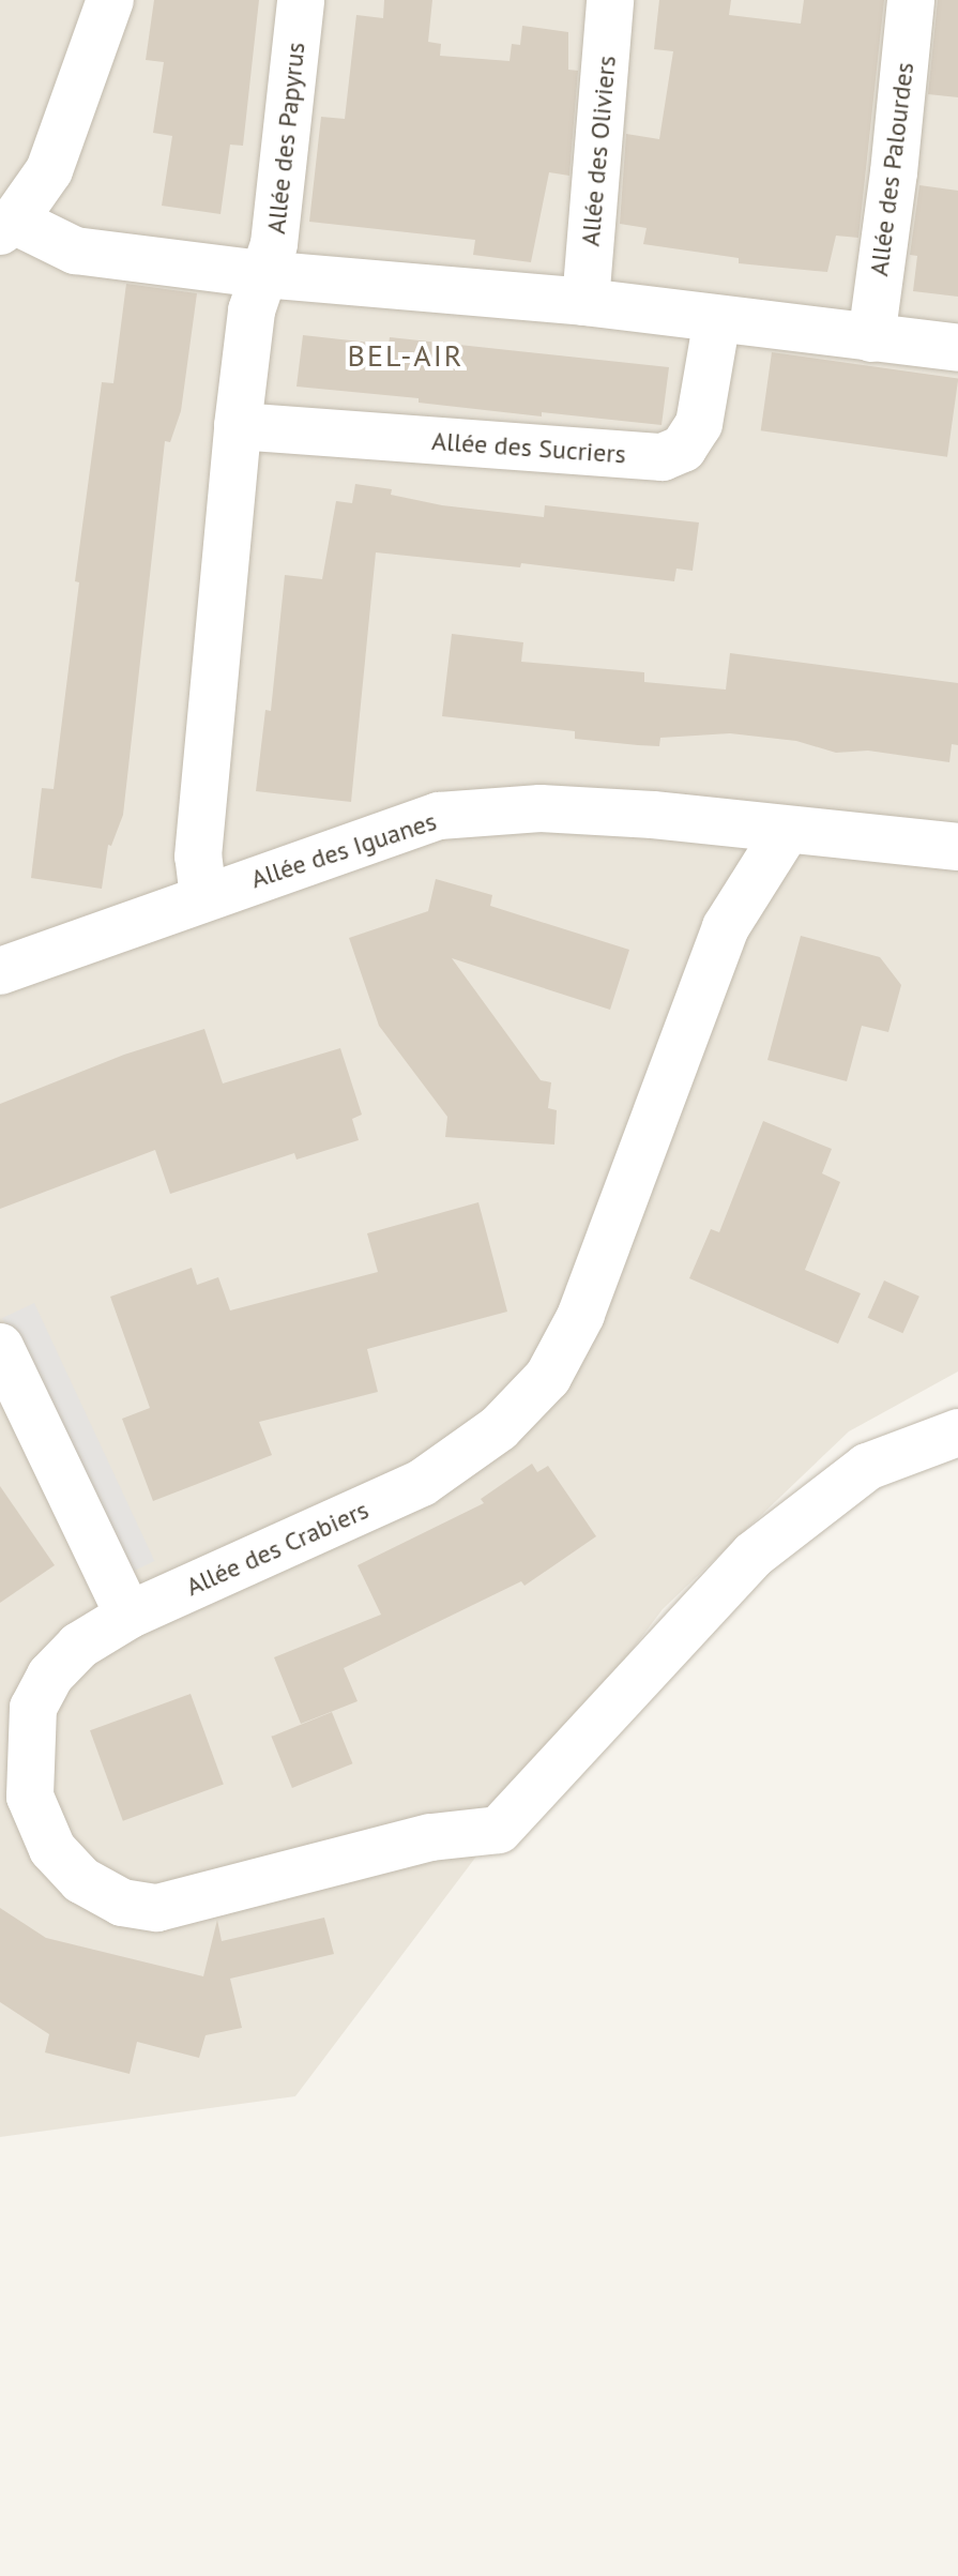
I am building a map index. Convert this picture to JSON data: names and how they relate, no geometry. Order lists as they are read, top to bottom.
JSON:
{
  "streets": {
    "street": [
      "Allée des Papyrus",
      "Allée des Oliviers",
      "Allée des Palourdes",
      "Allée des Sucriers",
      "Allée des Iguanes",
      "Allée des Crabiers"
    ]
  },
  "crossings": [
    ["Allée des Papyrus", "Allée des Sucriers"],
    ["Allée des Papyrus", "Allée des Iguanes"],
    ["Allée des Iguanes", "Allée des Crabiers"]
  ],
  "districts": ["BEL-AIR"]
}
